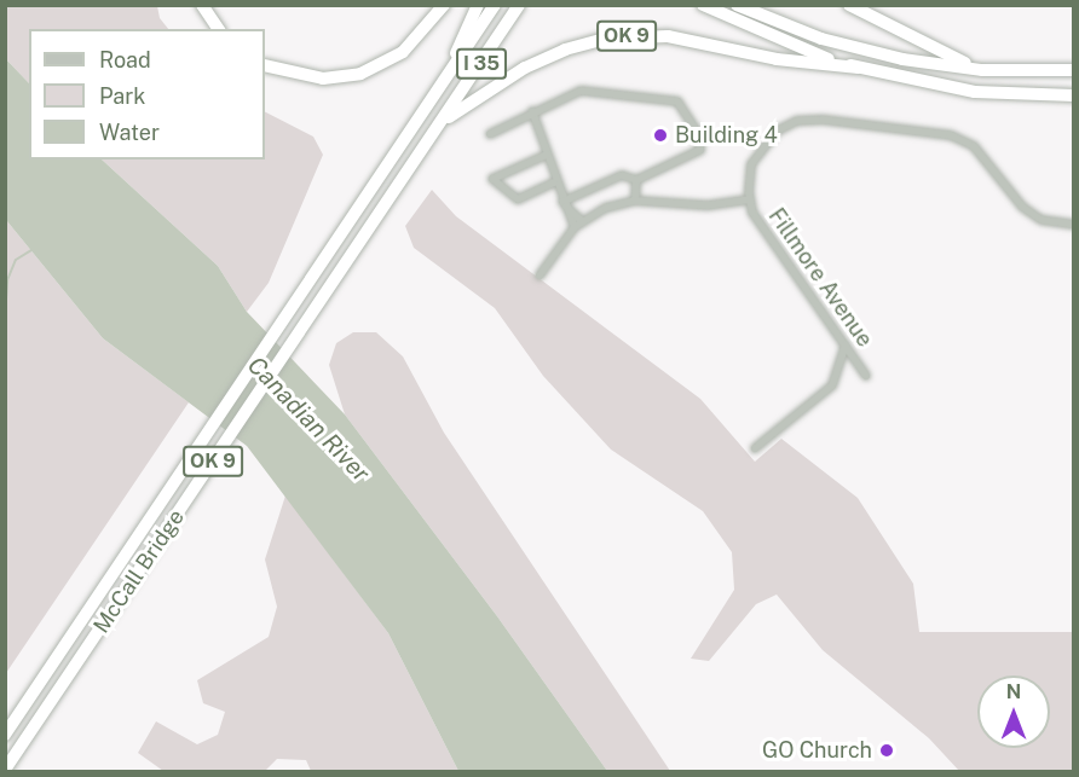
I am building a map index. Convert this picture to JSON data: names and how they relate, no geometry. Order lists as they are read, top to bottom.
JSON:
{
  "streets": {
    "highway": ["OK 9", "I 35", "McCall Bridge"],
    "street": ["Fillmore Avenue"]
  },
  "crossings": [
    ["OK 9", "I 35"],
    ["OK 9", "McCall Bridge"],
    ["I 35", "McCall Bridge"]
  ],
  "water": ["Canadian River"],
  "places": ["Building 4", "GO Church"],
  "legend": ["Road", "Park", "Water"],
  "north": "top"
}
